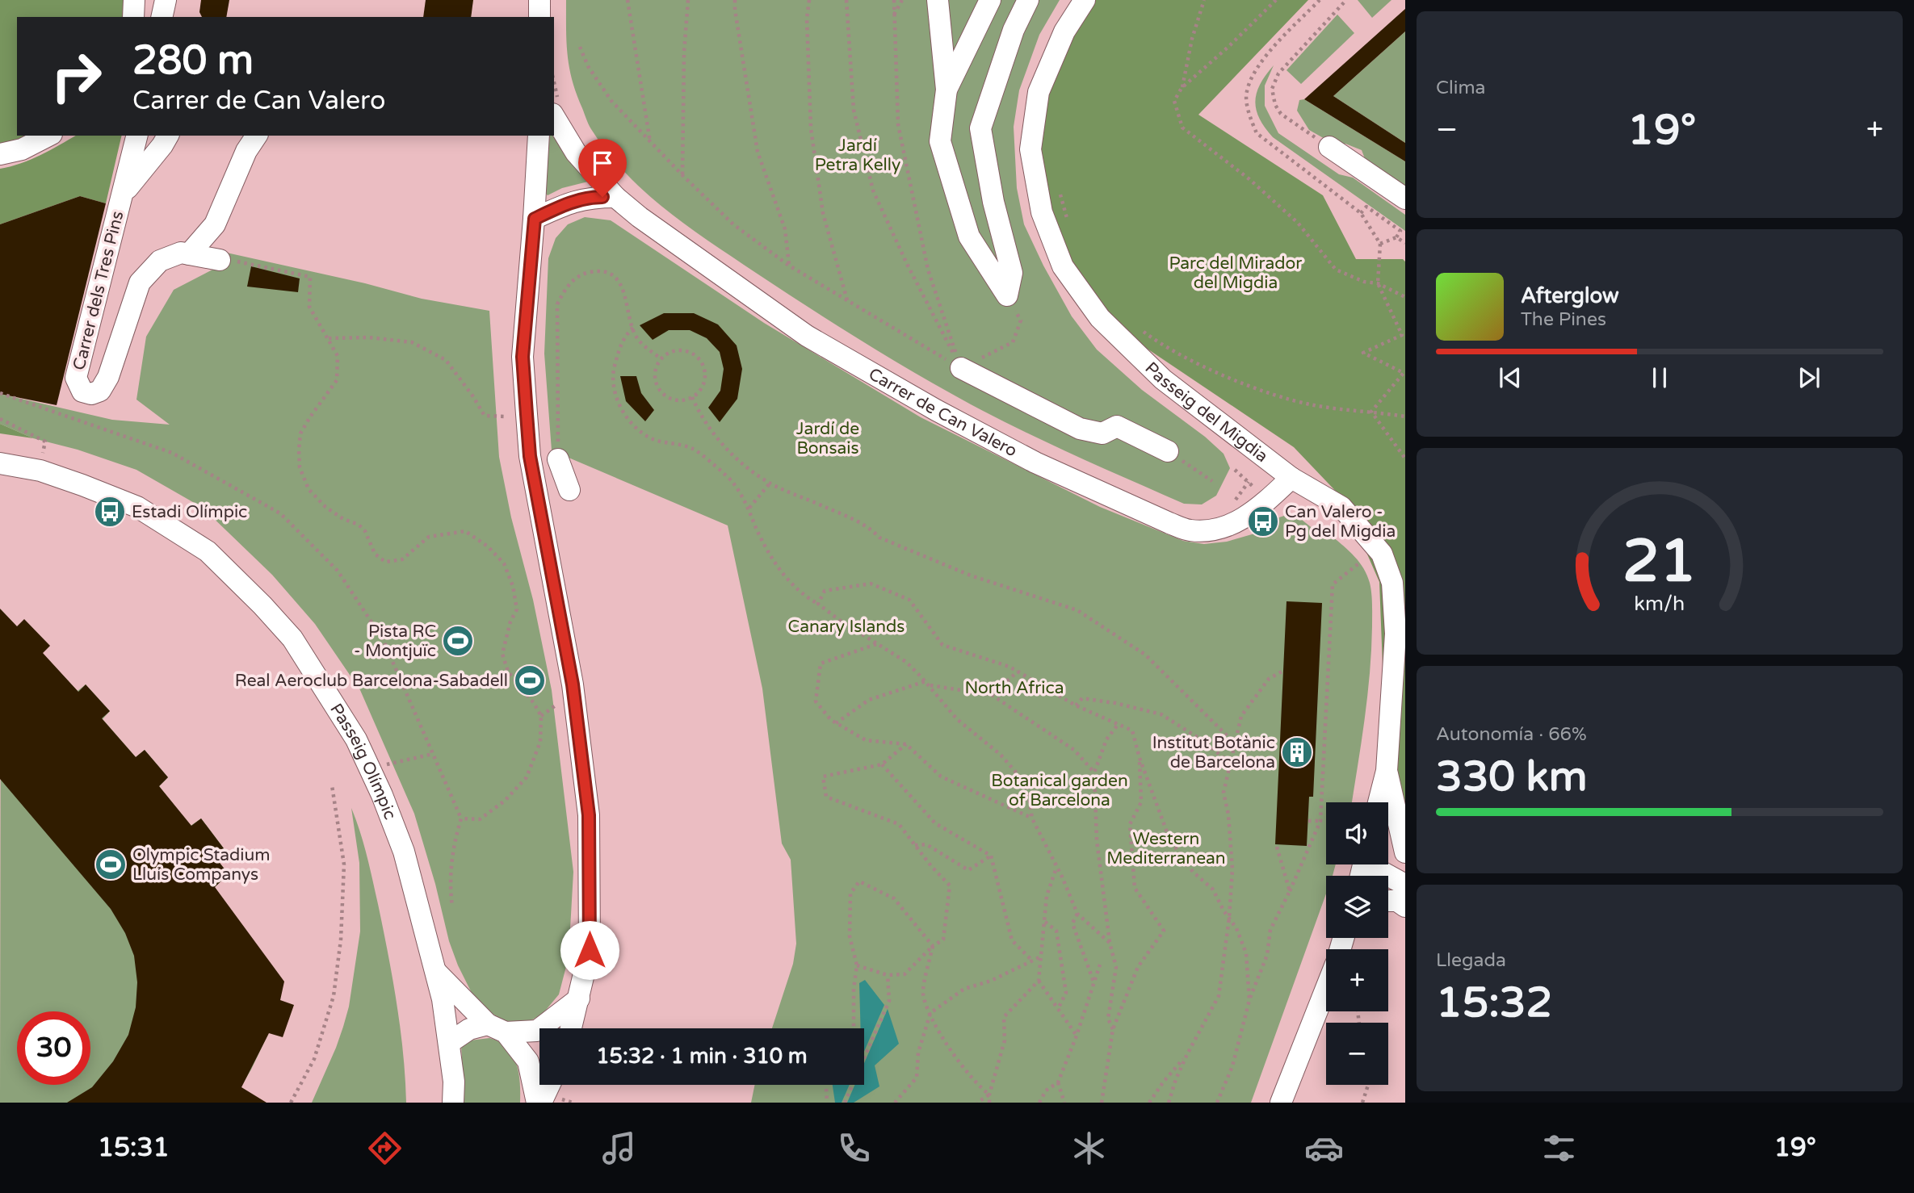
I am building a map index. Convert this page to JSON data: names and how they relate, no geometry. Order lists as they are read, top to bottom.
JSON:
{
  "streets": {
    "street": [
      "Carrer dels Tres Pins",
      "Carrer de Can Valero",
      "Passeig del Migdia",
      "Passeig Olímpic"
    ]
  },
  "crossings": [
    ["Carrer de Can Valero", "Passeig del Migdia"]
  ],
  "parks": [
    "Jardí Petra Kelly",
    "Parc del Mirador del Migdia",
    "Jardí de Bonsais",
    "Canary Islands",
    "North Africa",
    "Botanical garden of Barcelona",
    "Western Mediterranean"
  ],
  "places": {
    "bus stop": ["Estadi Olímpic", "Can Valero - Pg del Migdia"],
    "sports": ["Pista RC - Montjuïc", "Real Aeroclub Barcelona-Sabadell", "Olympic Stadium Lluís Companys"],
    "building": ["Institut Botànic de Barcelona"]
  },
  "page": {
    "tile": [
      "Clima",
      ["Autonomía · 66%", "330 km"],
      ["Llegada", "15:32"]
    ],
    "turn": ["280 m", "Carrer de Can Valero"],
    "heat": ["−", "19°", "+"],
    "song": ["Afterglow", "The Pines"],
    "map_buttons": ["+", "−"],
    "limit": "30",
    "trip": "15:32 · 1 min · 310 m",
    "tabs": ["15:31", "19°"],
    "gauge": ["21", "km/h"]
  }
}
